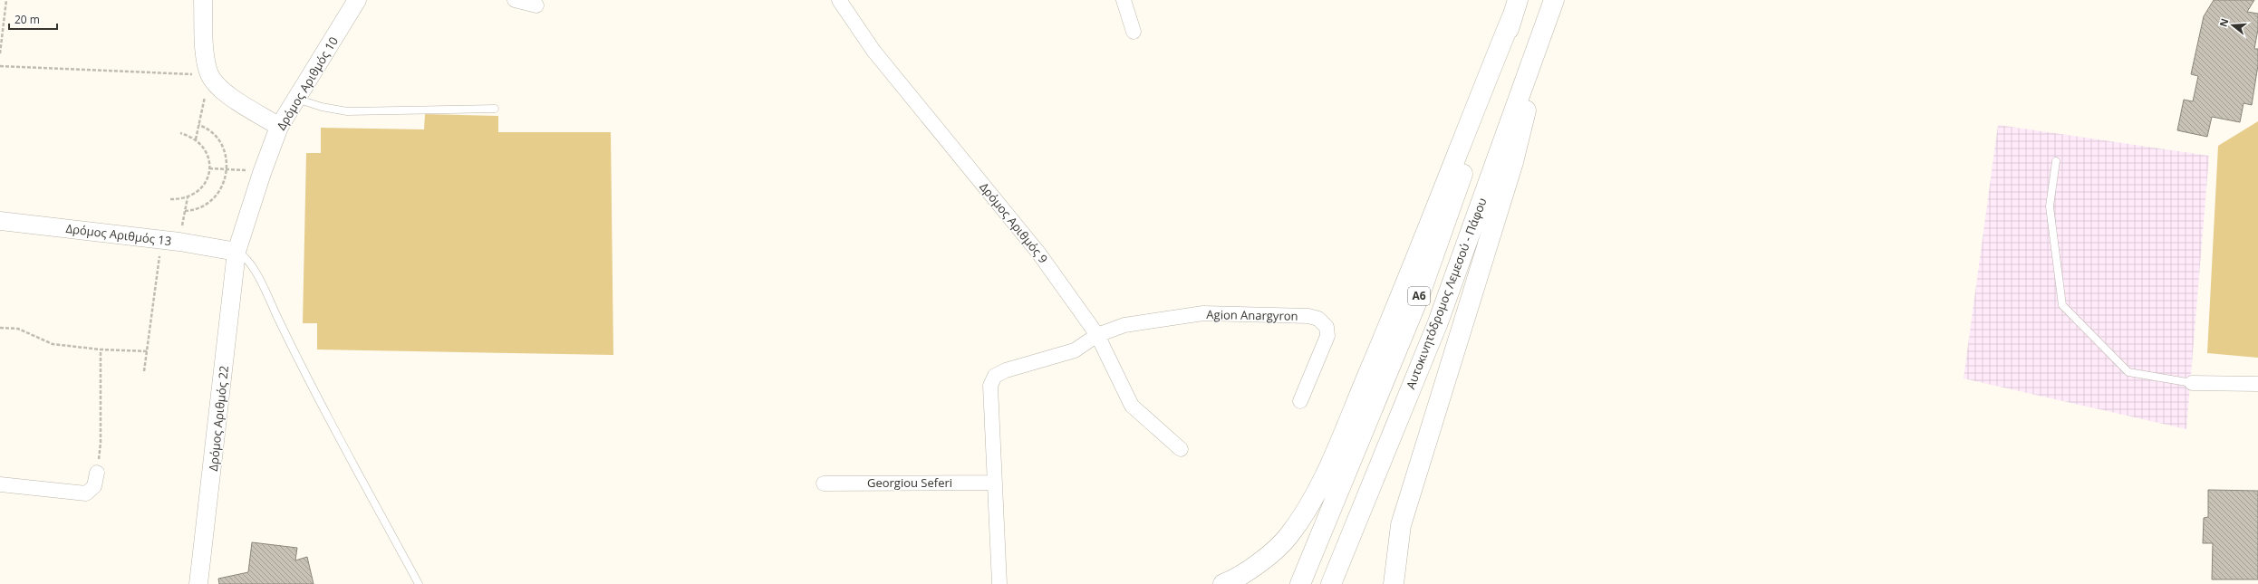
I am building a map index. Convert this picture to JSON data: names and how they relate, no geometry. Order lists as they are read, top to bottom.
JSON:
{
  "streets": {
    "highway": ["Αυτοκινητόδρομος Λεμεσού - Πάφου", "A6"],
    "street": [
      "Δρόμος Αριθμός 10",
      "Δρόμος Αριθμός 9",
      "Δρόμος Αριθμός 13",
      "Agion Anargyron",
      "Δρόμος Αριθμός 22",
      "Georgiou Seferi"
    ]
  },
  "crossings": [
    ["Δρόμος Αριθμός 10", "Δρόμος Αριθμός 13"],
    ["Δρόμος Αριθμός 10", "Δρόμος Αριθμός 22"],
    ["Δρόμος Αριθμός 9", "Agion Anargyron"],
    ["Δρόμος Αριθμός 13", "Δρόμος Αριθμός 22"],
    ["Agion Anargyron", "Georgiou Seferi"]
  ],
  "scale_bar": "20 m",
  "north": "left"
}
